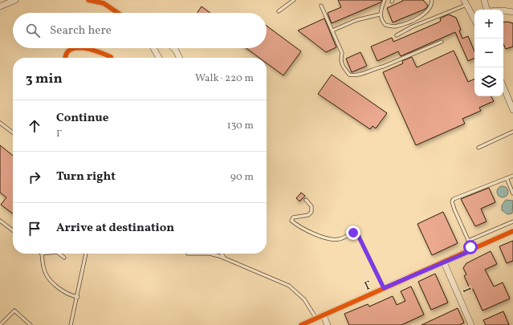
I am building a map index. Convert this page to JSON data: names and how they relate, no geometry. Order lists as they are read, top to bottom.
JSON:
{
  "streets": {
    "street": ["Γ", "Ι"]
  },
  "crossings": [
    ["Γ", "Ι"]
  ],
  "page": {
    "map_buttons": ["+", "−"],
    "search": "Search here",
    "heading": ["3 min", "Walk · 220 m"],
    "list": [
      ["Continue", "Γ", "130 m"],
      ["Turn right", "90 m"],
      "Arrive at destination"
    ]
  }
}
